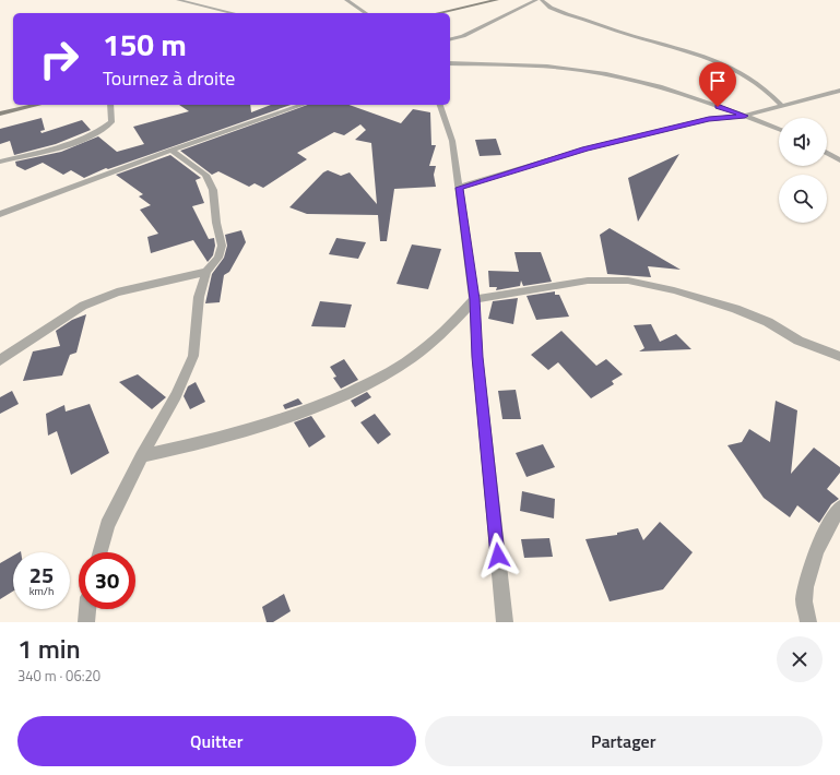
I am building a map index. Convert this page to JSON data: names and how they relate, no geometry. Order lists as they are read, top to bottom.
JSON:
{
  "page": {
    "turn": ["150 m", "Tournez à droite"],
    "speed": "25 km/h",
    "limit": "30",
    "heading": ["1 min", "340 m · 06:20"],
    "buttons": ["Quitter", "Partager"]
  }
}
